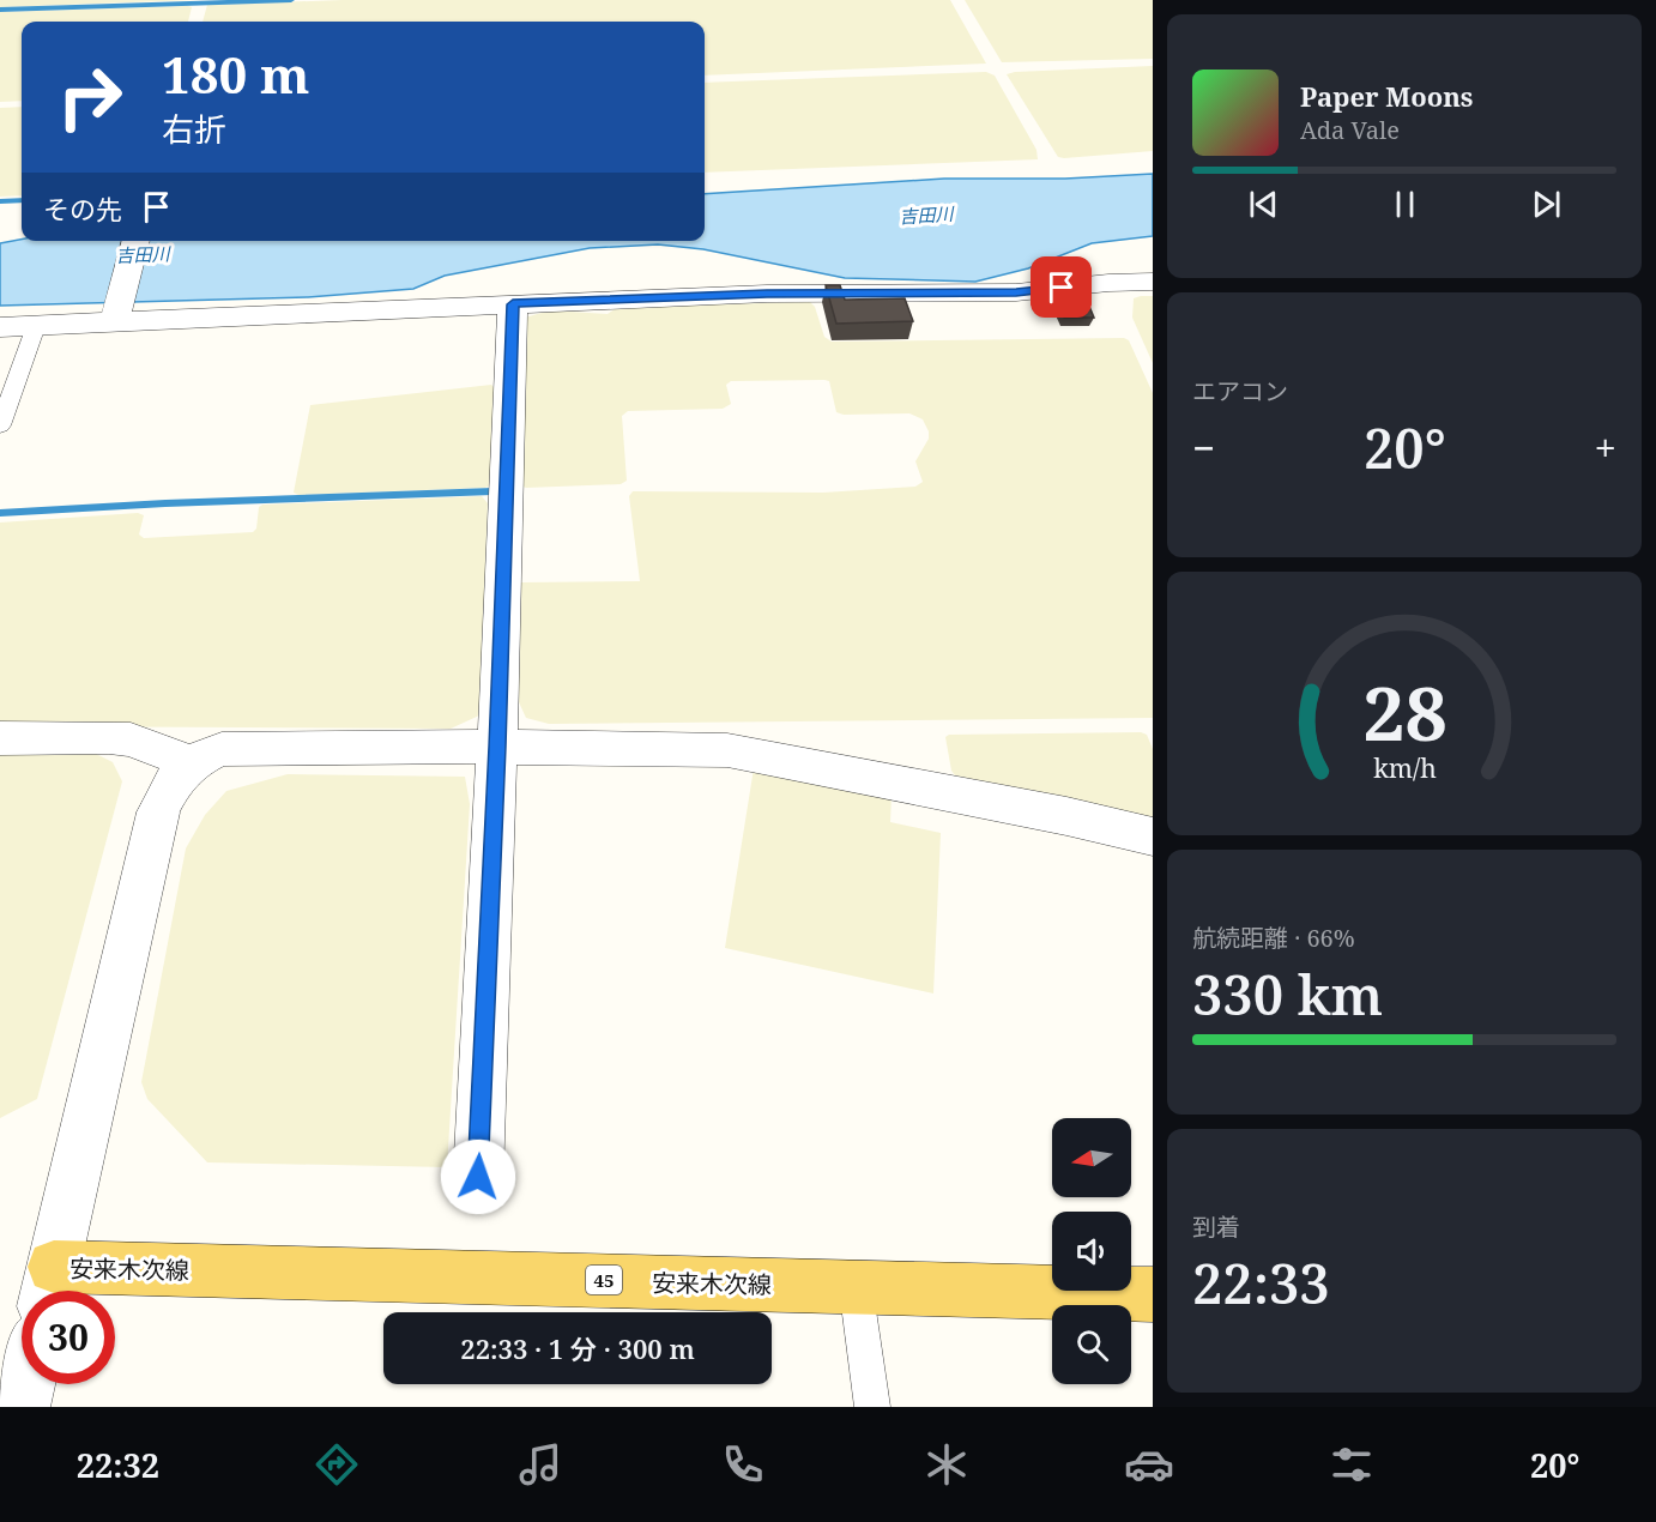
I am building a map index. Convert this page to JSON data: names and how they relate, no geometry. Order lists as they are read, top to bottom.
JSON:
{
  "streets": {
    "main road": ["安来木次線", "45"]
  },
  "water": ["吉田川"],
  "north": "left",
  "page": {
    "turn": ["180 m", "右折"],
    "song": ["Paper Moons", "Ada Vale"],
    "then": "その先",
    "tile": [
      "エアコン",
      ["航続距離 · 66%", "330 km"],
      ["到着", "22:33"]
    ],
    "heat": ["−", "20°", "+"],
    "limit": "30",
    "trip": "22:33 · 1 分 · 300 m",
    "tabs": ["22:32", "20°"],
    "gauge": ["28", "km/h"]
  }
}
